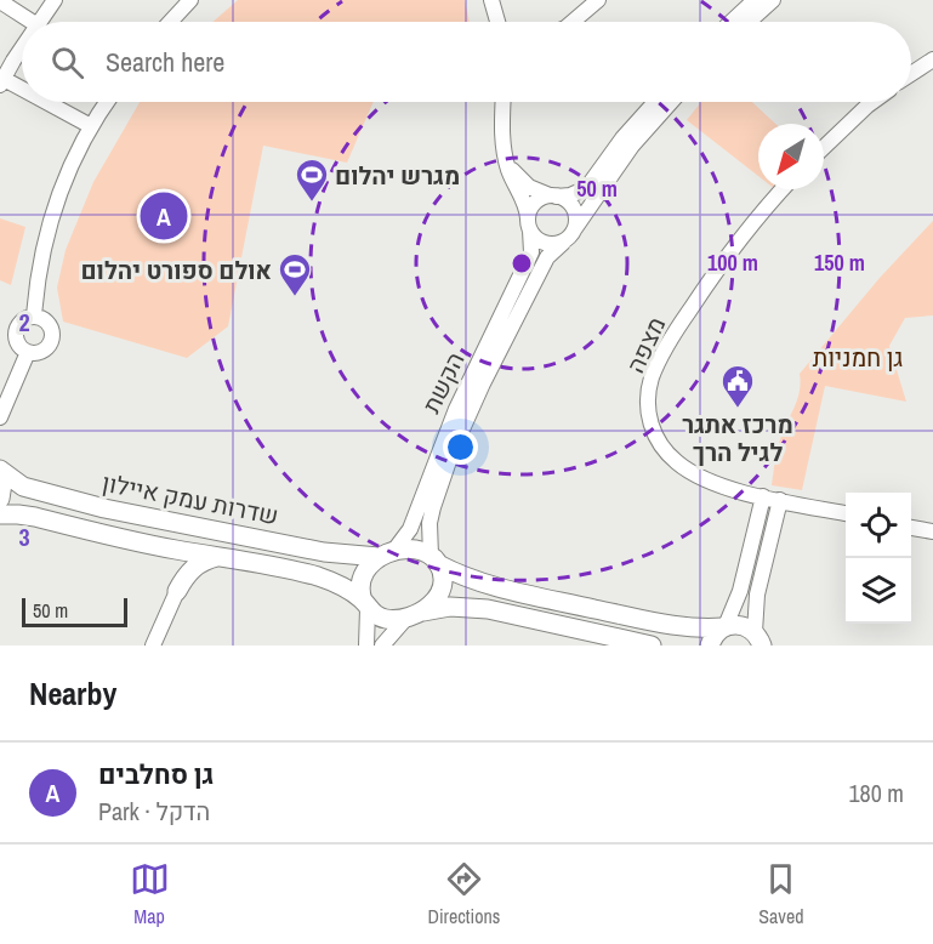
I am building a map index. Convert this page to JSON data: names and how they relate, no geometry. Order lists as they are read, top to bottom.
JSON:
{
  "streets": {
    "main road": ["שדרות עמק איילון"],
    "street": ["מצפה", "הקשת"]
  },
  "crossings": [
    ["הקשת", "שדרות עמק איילון"]
  ],
  "parks": ["גן חמניות"],
  "places": {
    "sports": ["מגרש יהלום", "אולם ספורט יהלום"],
    "public building": ["מרכז אתגר לגיל הרך"]
  },
  "scale_bar": "50 m",
  "north": "bottom left",
  "page": {
    "search": "Search here",
    "pins": "A",
    "scale": "50 m",
    "heading": "Nearby",
    "list": [
      {
        "mark": "A",
        "name": "גן סחלבים",
        "note": "Park · הדקל",
        "value": "180 m"
      }
    ],
    "nav": ["Map", "Directions", "Saved"]
  },
  "grid": {
    "rows": ["2", "3"]
  },
  "rings": ["50 m", "100 m", "150 m"]
}
